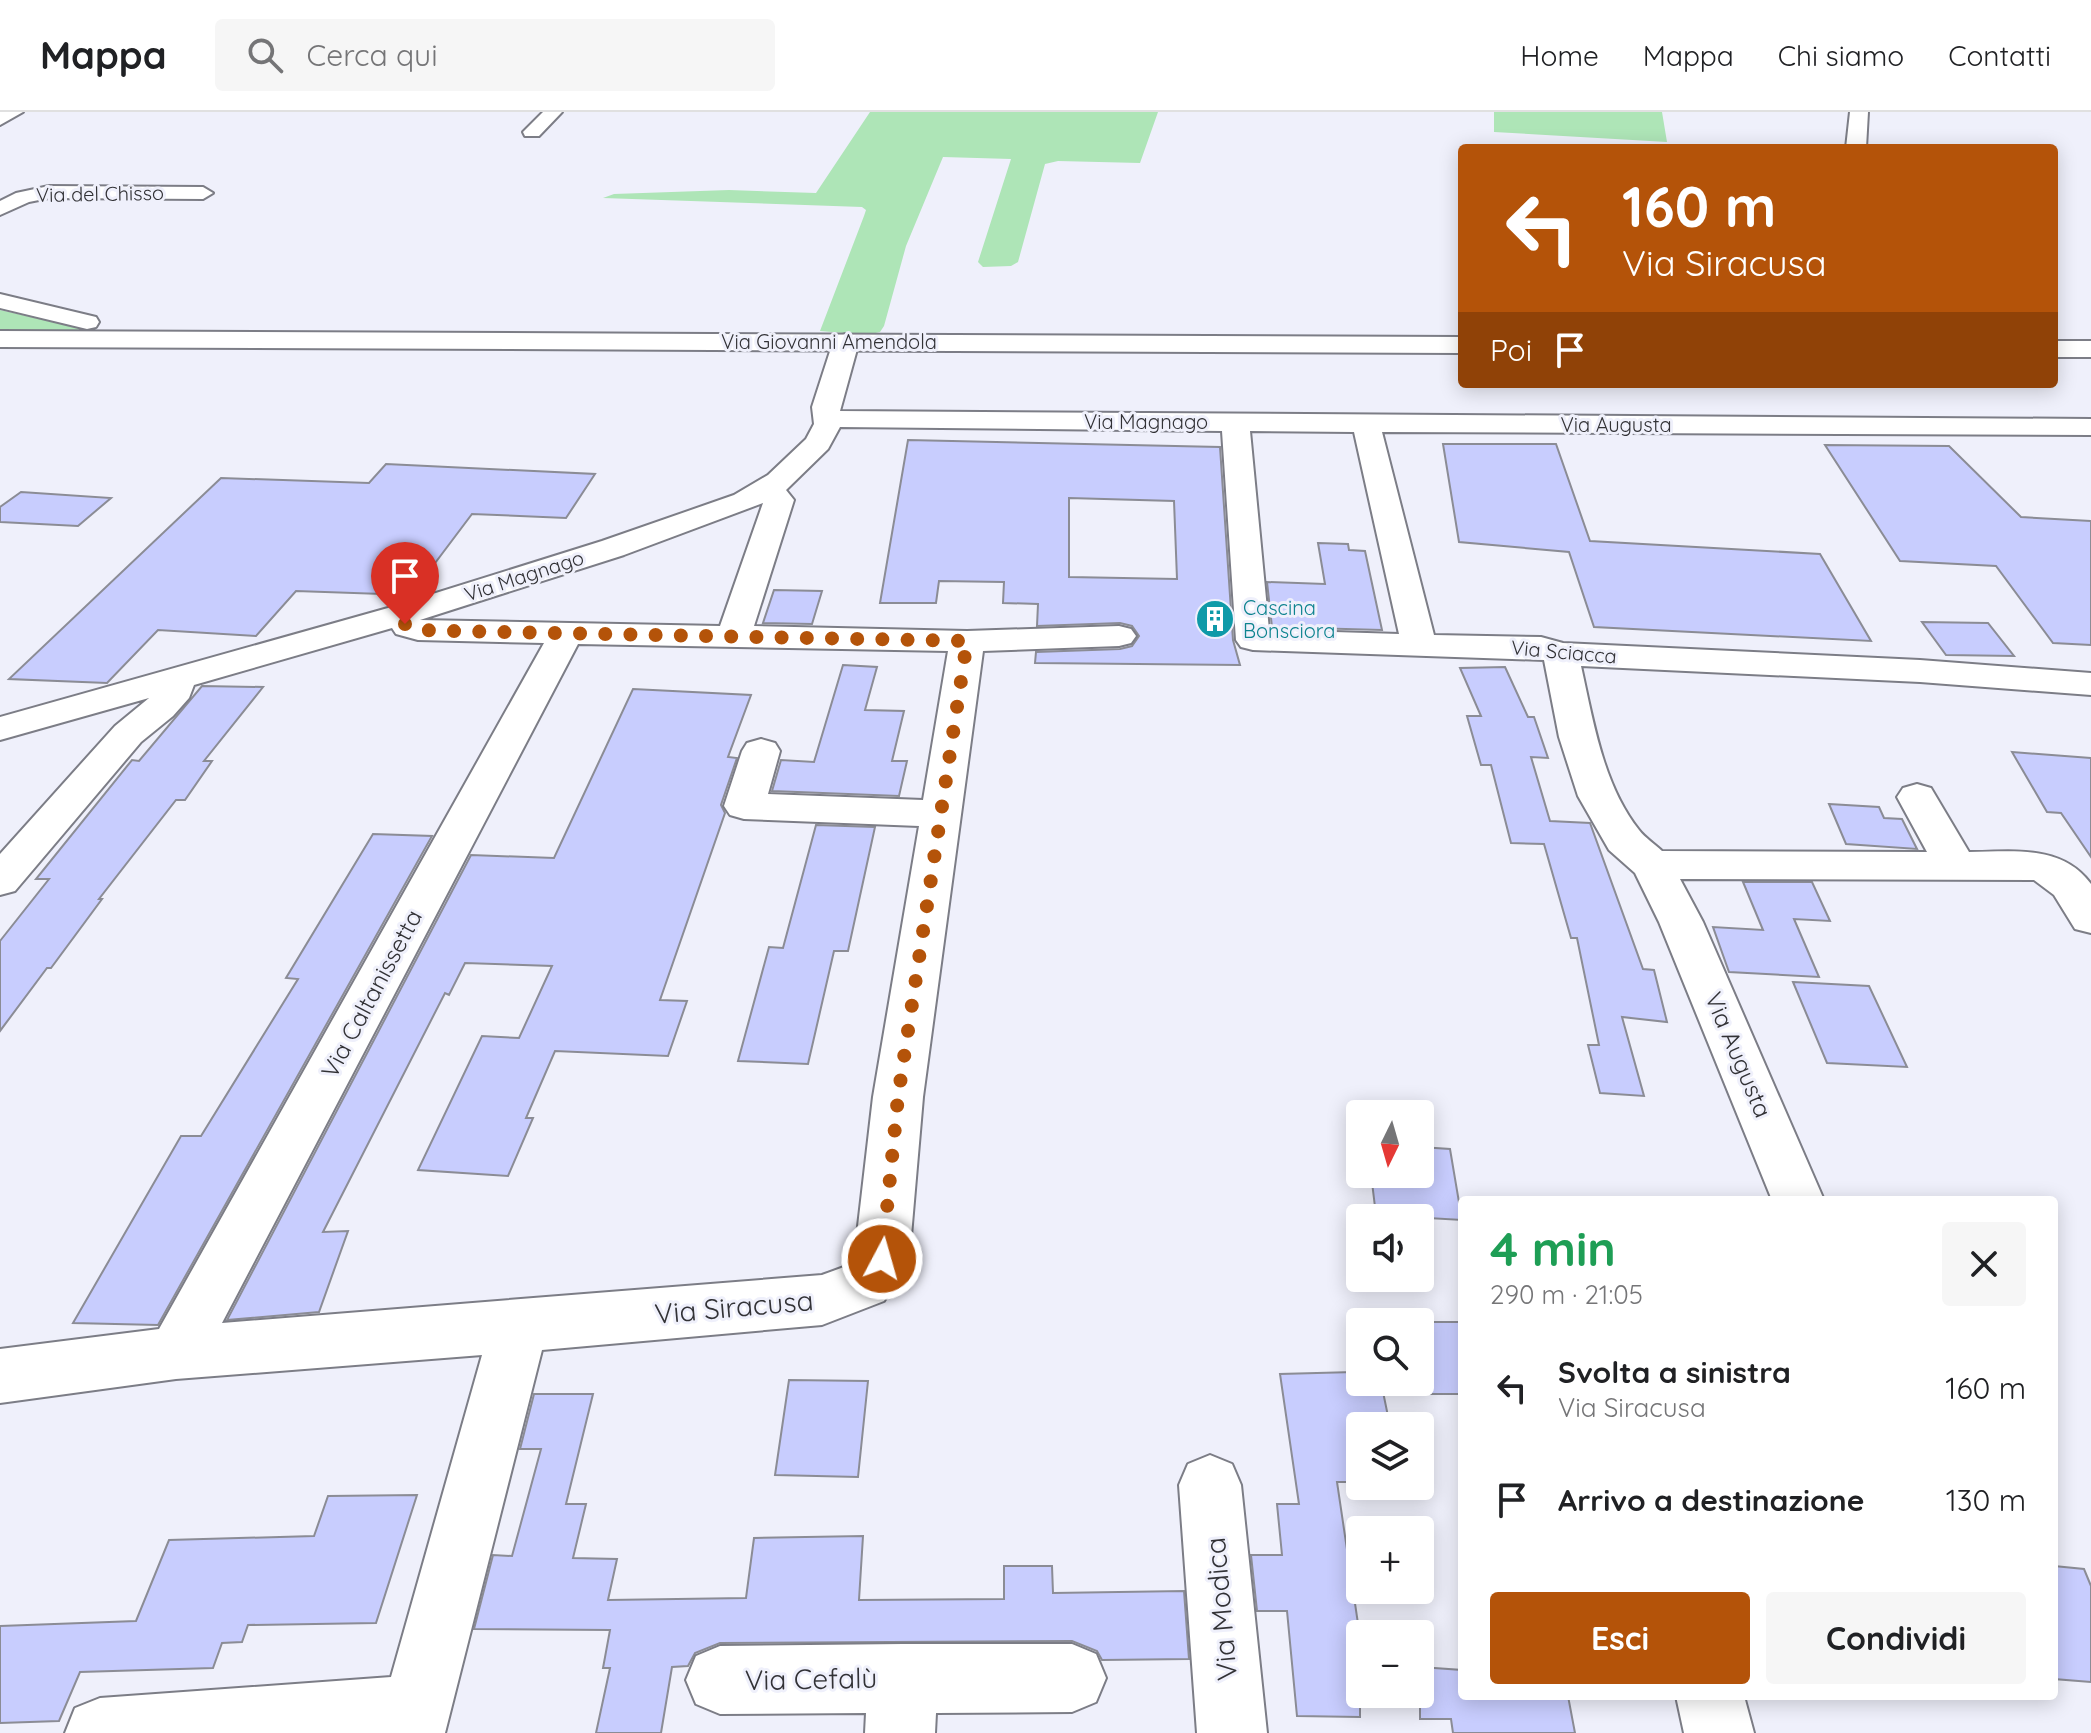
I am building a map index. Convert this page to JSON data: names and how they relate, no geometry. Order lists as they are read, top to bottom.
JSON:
{
  "streets": {
    "street": [
      "Via del Chisso",
      "Via Giovanni Amendola",
      "Via Magnago",
      "Via Augusta",
      "Via Sciacca",
      "Via Caltanissetta",
      "Via Siracusa",
      "Via Modica",
      "Via Cefalù"
    ]
  },
  "crossings": [
    ["Via Giovanni Amendola", "Via Magnago"],
    ["Via Magnago", "Via Augusta"],
    ["Via Magnago", "Via Sciacca"],
    ["Via Augusta", "Via Sciacca"]
  ],
  "places": {
    "building": ["Cascina Bonsciora"]
  },
  "north": "bottom",
  "page": {
    "header": "Mappa",
    "search": "Cerca qui",
    "nav": [
      "Home",
      "Mappa",
      "Chi siamo",
      "Contatti"
    ],
    "turn": ["160 m", "Via Siracusa"],
    "then": "Poi",
    "map_buttons": ["+", "−"],
    "heading": ["4 min", "290 m · 21:05"],
    "list": [
      {
        "name": "Svolta a sinistra",
        "note": "Via Siracusa",
        "value": "160 m"
      },
      {
        "name": "Arrivo a destinazione",
        "value": "130 m"
      }
    ],
    "buttons": ["Esci", "Condividi"]
  }
}
